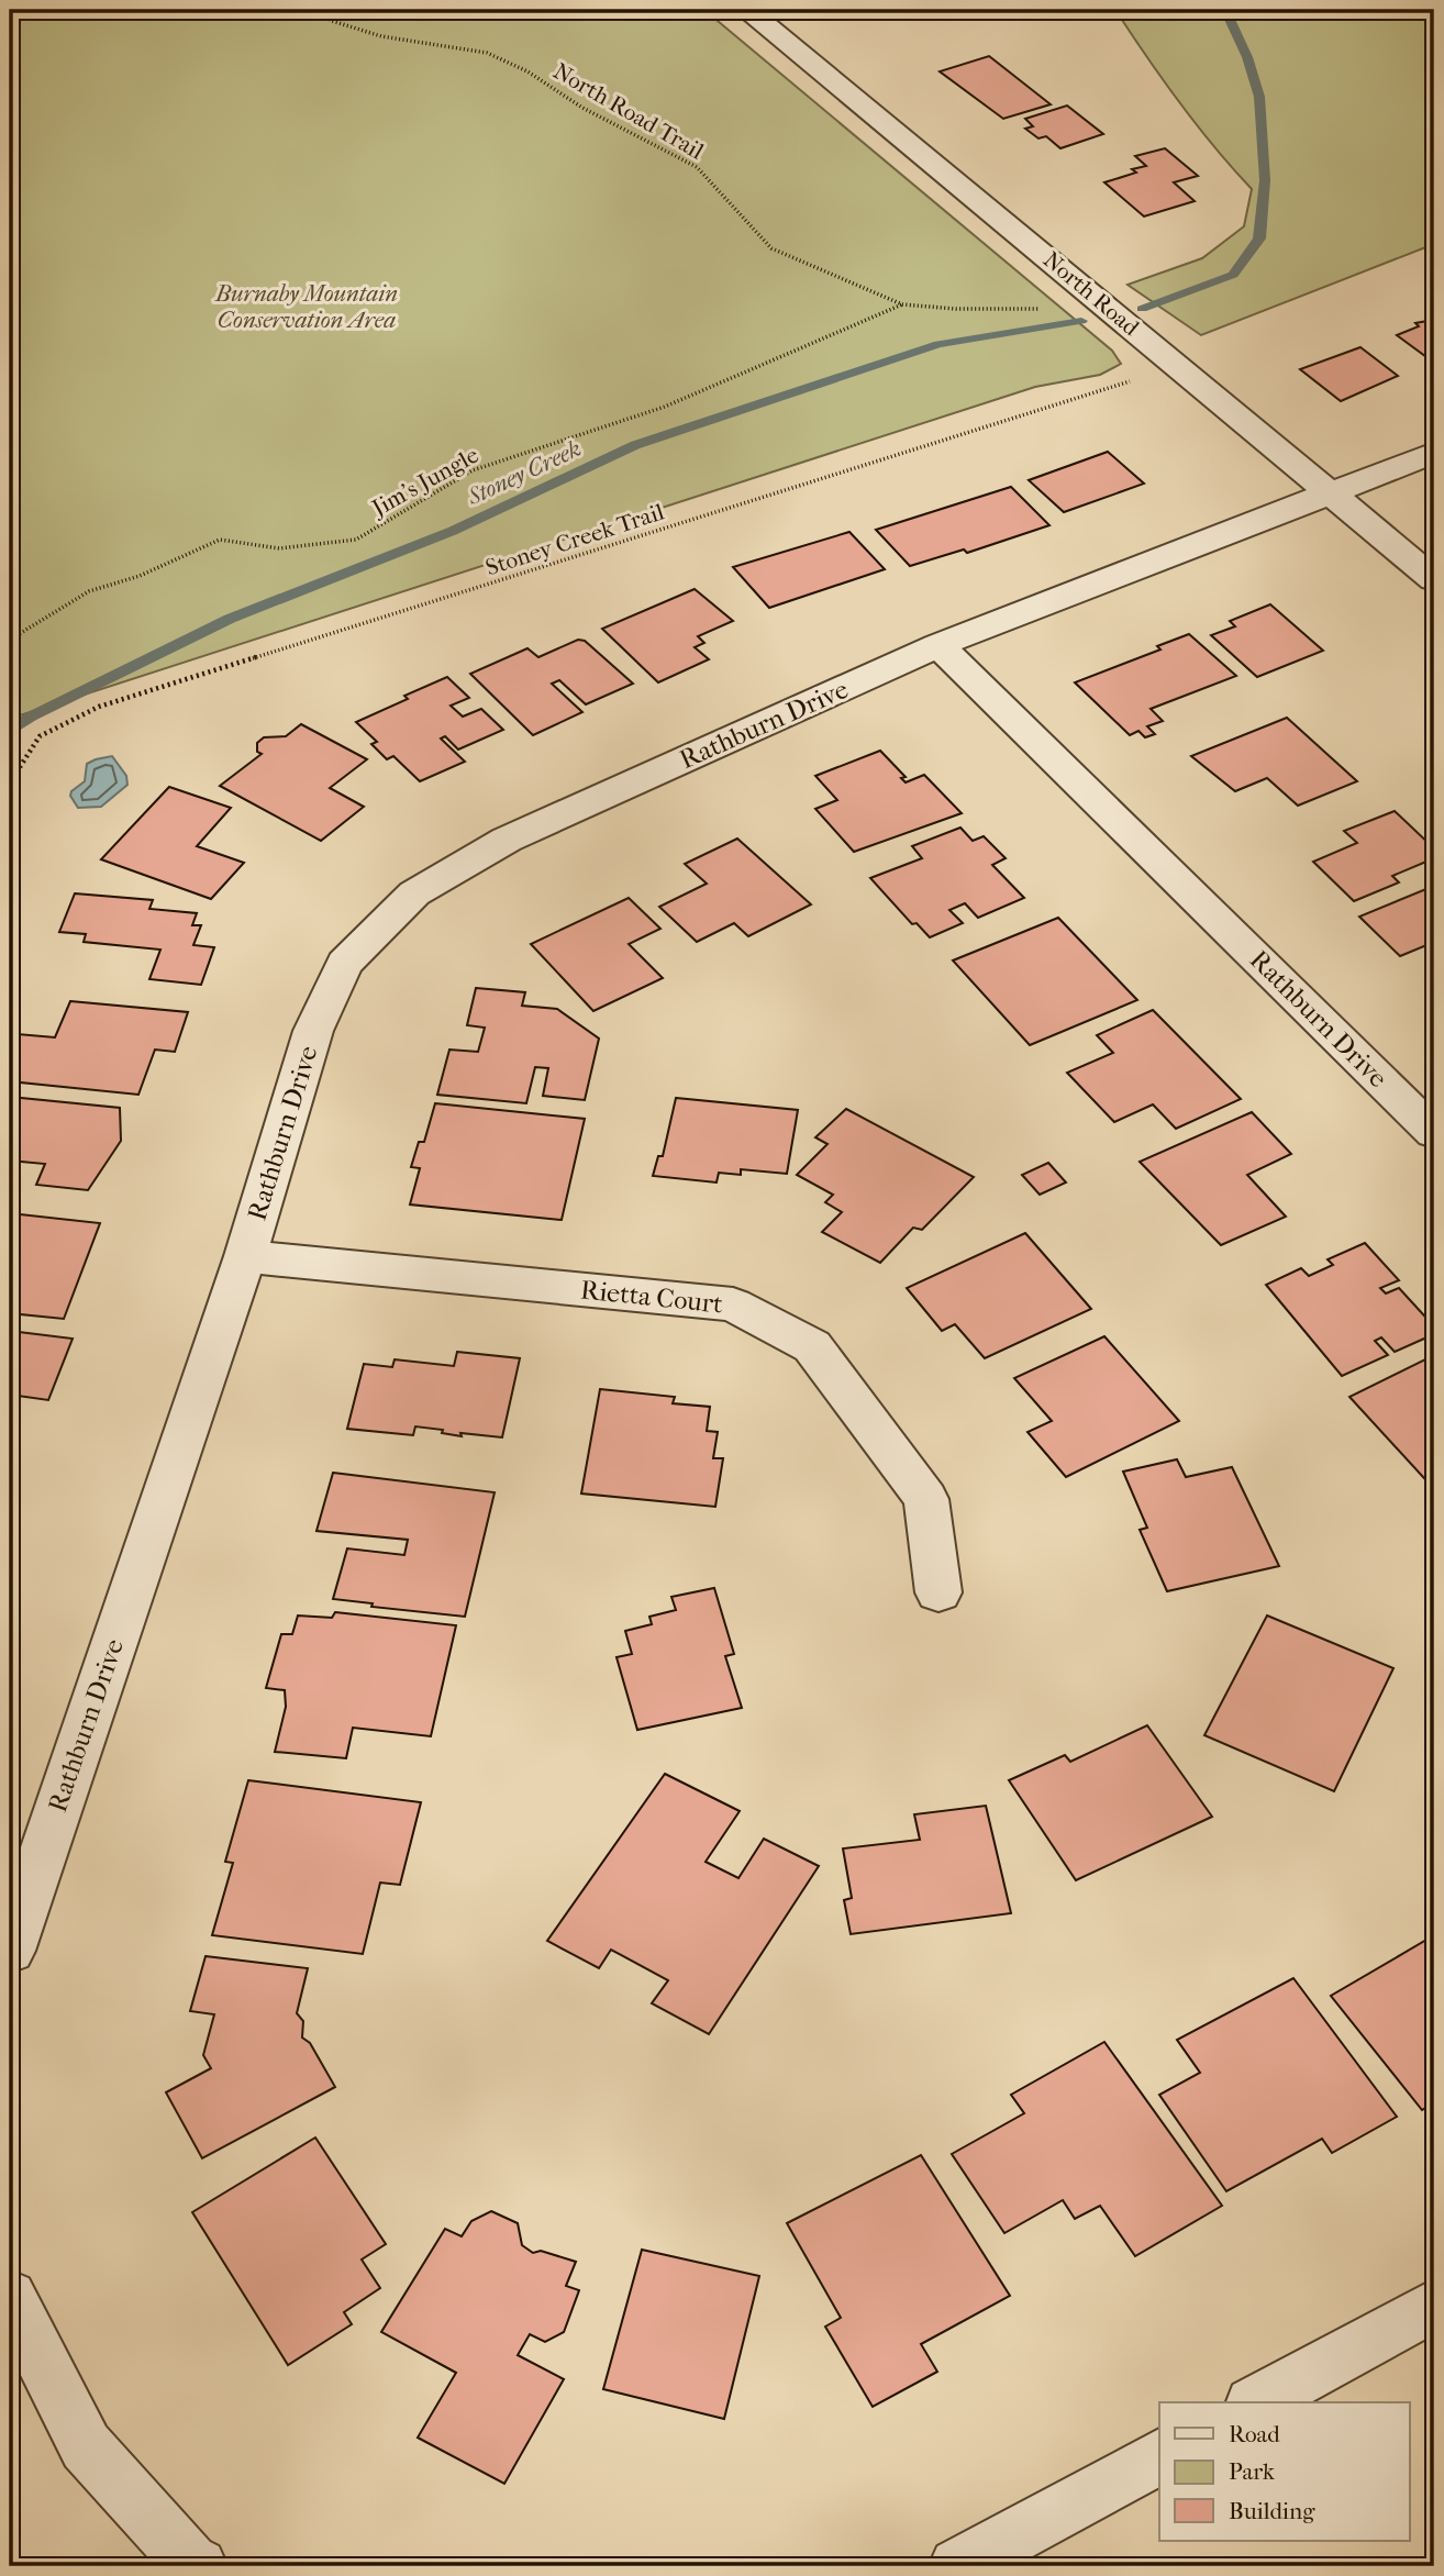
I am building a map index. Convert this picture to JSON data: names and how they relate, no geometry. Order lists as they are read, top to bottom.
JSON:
{
  "streets": {
    "street": ["North Road", "Rathburn Drive", "Rietta Court"],
    "path": ["North Road Trail", "Jim's Jungle", "Stoney Creek Trail"]
  },
  "crossings": [
    ["North Road Trail", "Jim's Jungle"],
    ["North Road", "Stoney Creek Trail"],
    ["North Road", "Rathburn Drive"],
    ["Rathburn Drive", "Rietta Court"]
  ],
  "water": ["Stoney Creek"],
  "parks": ["Burnaby Mountain Conservation Area"],
  "legend": ["Road", "Park", "Building"]
}
